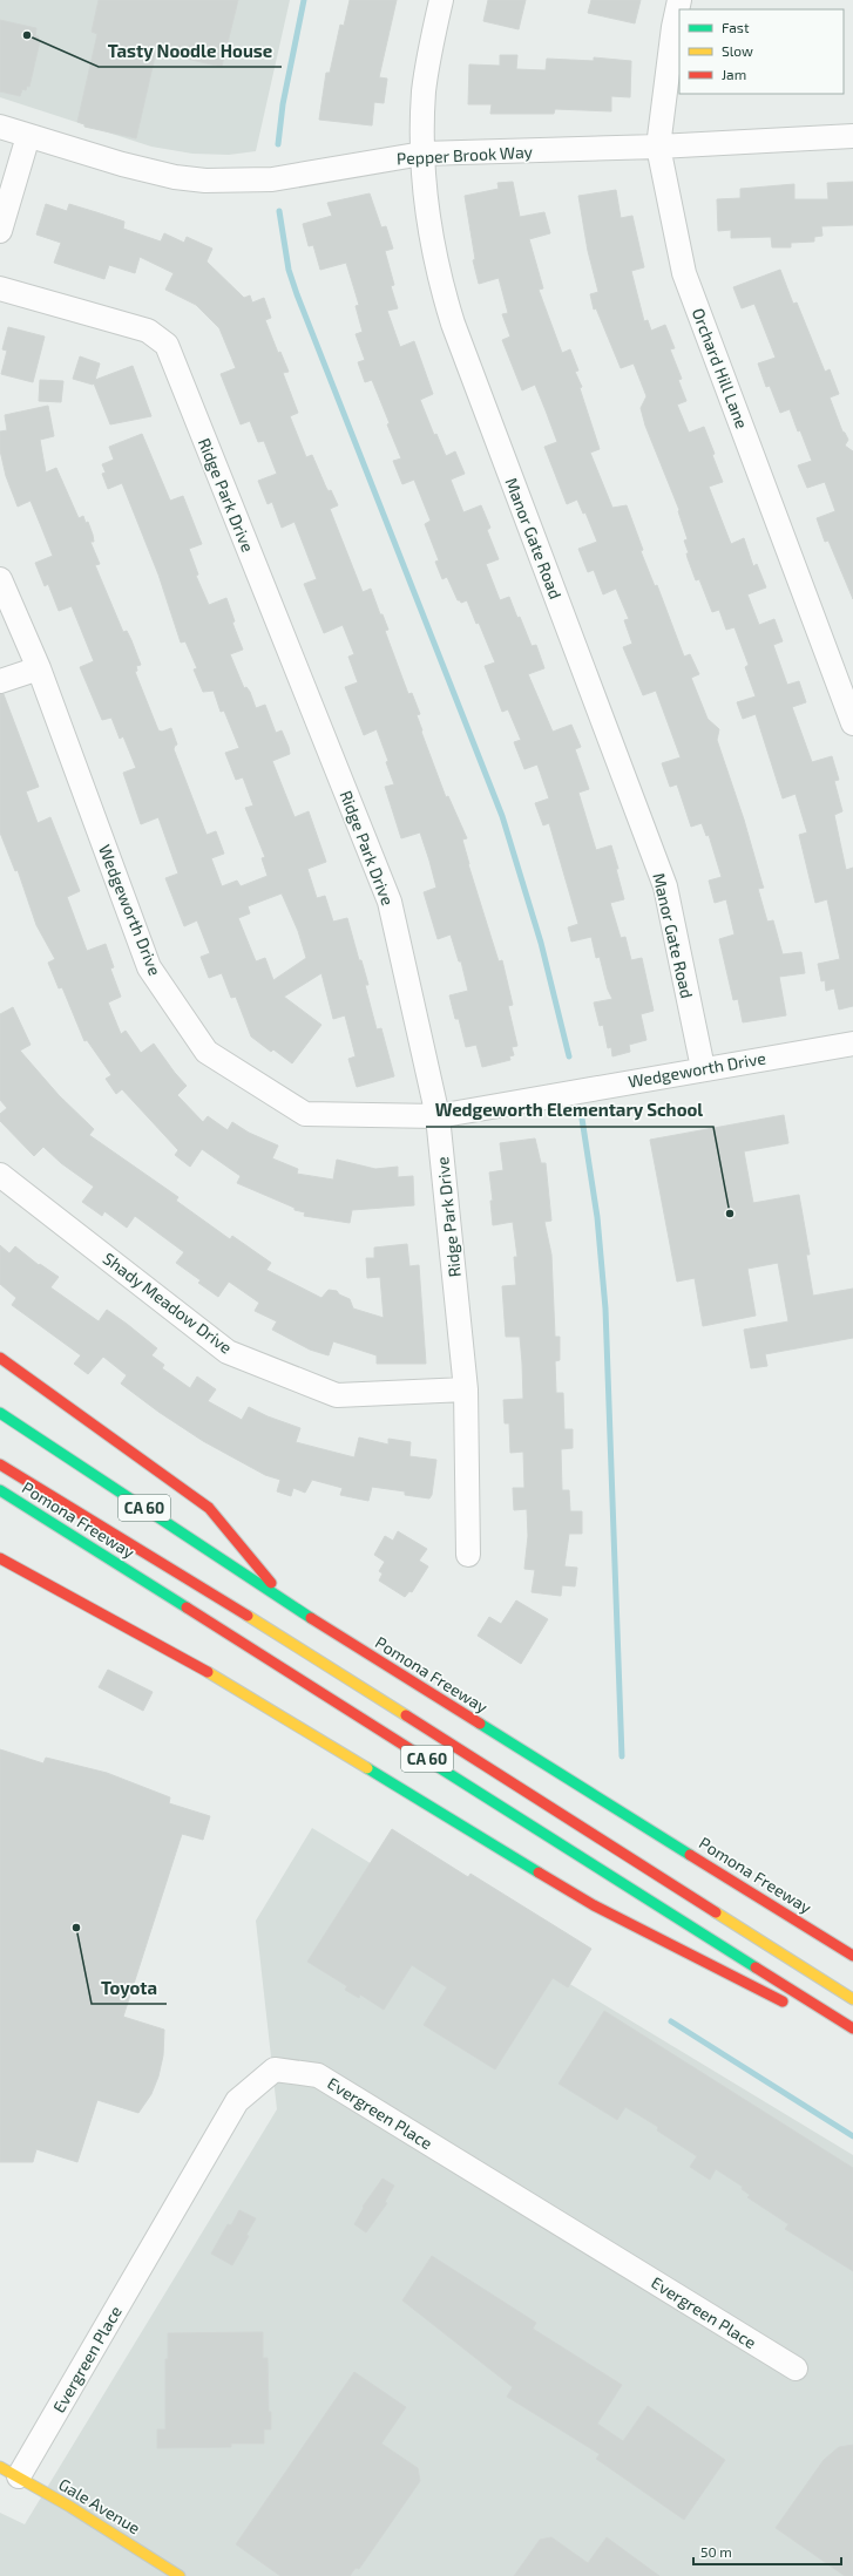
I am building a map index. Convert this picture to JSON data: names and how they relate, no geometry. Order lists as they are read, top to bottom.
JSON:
{
  "streets": {
    "main road": ["CA 60", "Pomona Freeway", "Gale Avenue"],
    "street": [
      "Pepper Brook Way",
      "Orchard Hill Lane",
      "Ridge Park Drive",
      "Manor Gate Road",
      "Wedgeworth Drive",
      "Shady Meadow Drive",
      "Evergreen Place"
    ]
  },
  "crossings": [
    ["Pepper Brook Way", "Orchard Hill Lane"],
    ["Pepper Brook Way", "Manor Gate Road"],
    ["Ridge Park Drive", "Wedgeworth Drive"],
    ["Ridge Park Drive", "Shady Meadow Drive"],
    ["Manor Gate Road", "Wedgeworth Drive"],
    ["Evergreen Place", "Gale Avenue"]
  ],
  "places": ["Tasty Noodle House", "Wedgeworth Elementary School", "Toyota"],
  "legend": ["Fast", "Slow", "Jam"],
  "scale_bar": "50 m"
}
